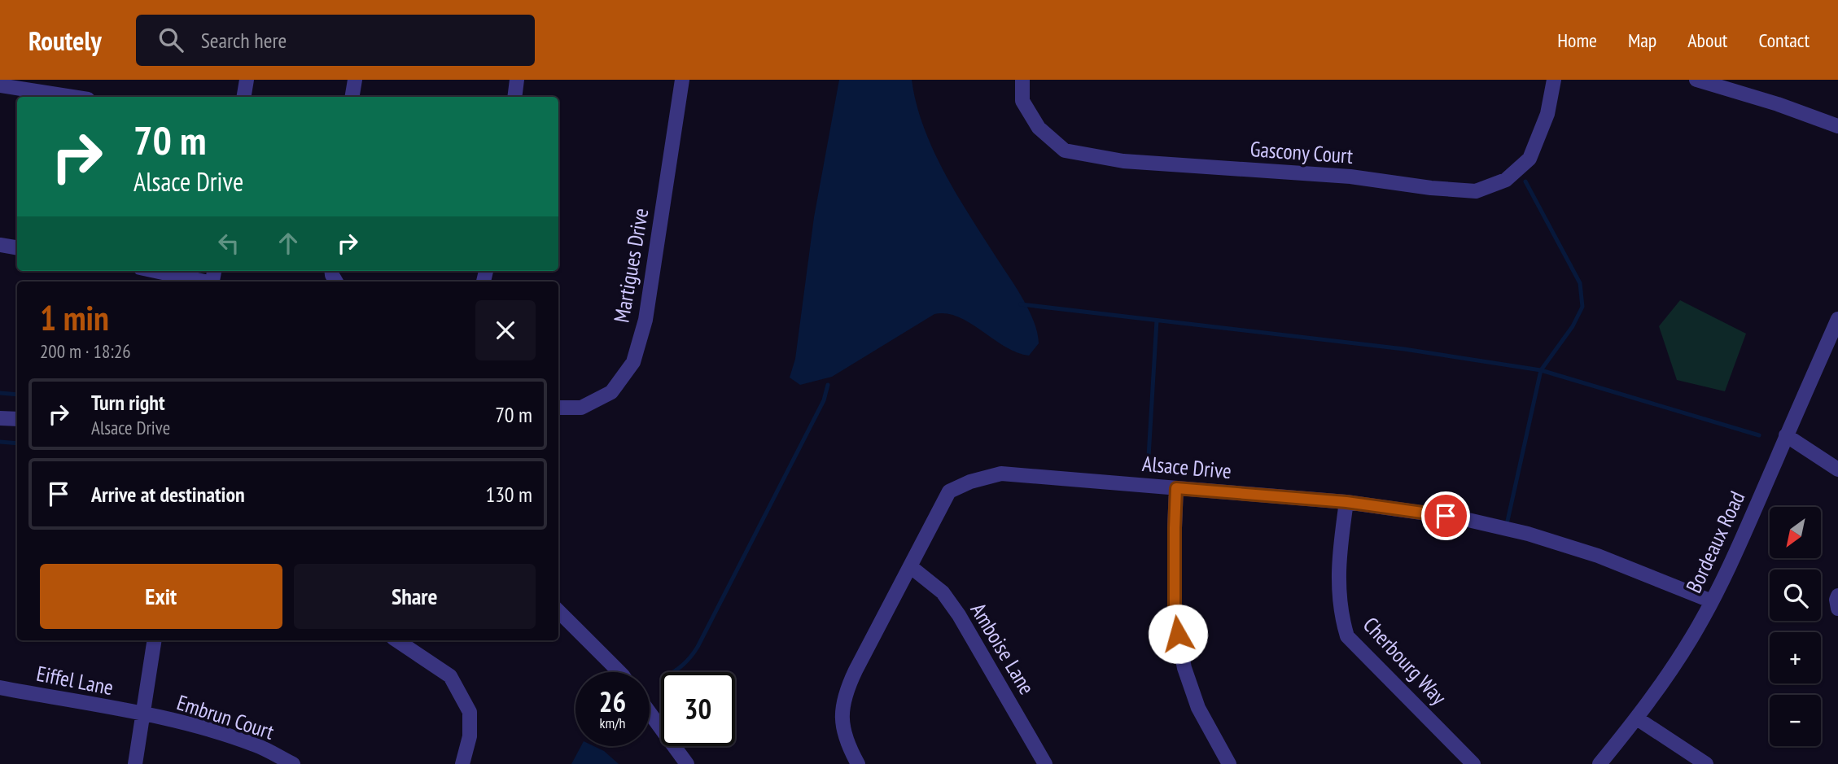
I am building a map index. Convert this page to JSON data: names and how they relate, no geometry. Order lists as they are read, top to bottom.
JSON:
{
  "streets": {
    "street": [
      "Gascony Court",
      "Martigues Drive",
      "Alsace Drive",
      "Bordeaux Road",
      "Amboise Lane",
      "Cherbourg Way",
      "Eiffel Lane",
      "Embrun Court"
    ]
  },
  "crossings": [
    ["Alsace Drive", "Bordeaux Road"],
    ["Alsace Drive", "Amboise Lane"],
    ["Alsace Drive", "Cherbourg Way"],
    ["Eiffel Lane", "Embrun Court"]
  ],
  "north": "bottom left",
  "page": {
    "header": "Routely",
    "search": "Search here",
    "nav": [
      "Home",
      "Map",
      "About",
      "Contact"
    ],
    "turn": ["70 m", "Alsace Drive"],
    "heading": ["1 min", "200 m · 18:26"],
    "list": [
      {
        "name": "Turn right",
        "note": "Alsace Drive",
        "value": "70 m"
      },
      {
        "name": "Arrive at destination",
        "value": "130 m"
      }
    ],
    "map_buttons": ["+", "−"],
    "buttons": ["Exit", "Share"],
    "speed": "26 km/h",
    "limit": "30"
  }
}
